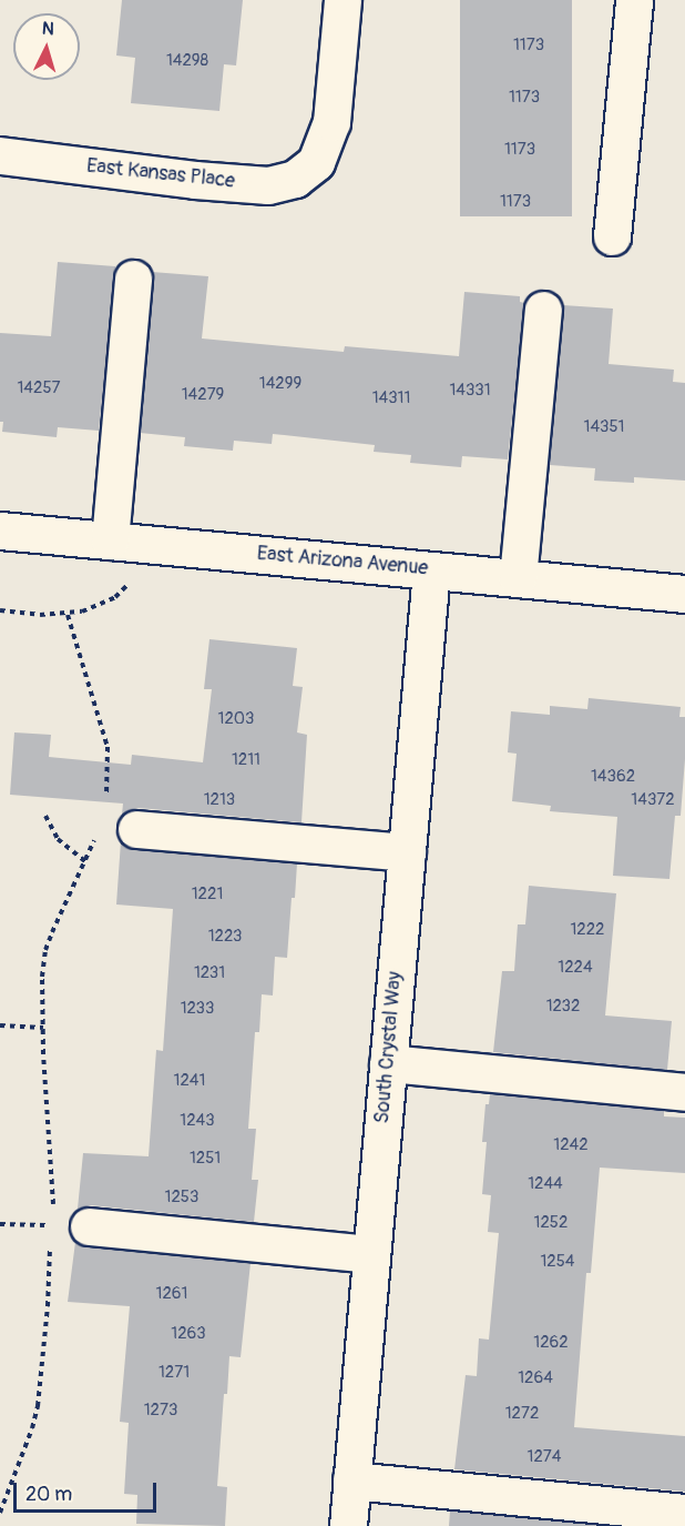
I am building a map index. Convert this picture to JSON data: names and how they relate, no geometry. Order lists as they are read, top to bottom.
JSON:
{
  "streets": {
    "street": ["East Kansas Place", "East Arizona Avenue", "South Crystal Way"]
  },
  "crossings": [
    ["East Arizona Avenue", "South Crystal Way"]
  ],
  "house_numbers": [
    "1173",
    "14298",
    "1173",
    "1173",
    "1173",
    "14299",
    "14257",
    "14331",
    "14279",
    "14311",
    "14351",
    "1203",
    "1211",
    "14362",
    "1213",
    "14372",
    "1221",
    "1222",
    "1223",
    "1224",
    "1231",
    "1232",
    "1233",
    "1241",
    "1243",
    "1242",
    "1251",
    "1244",
    "1253",
    "1252",
    "1254",
    "1261",
    "1263",
    "1262",
    "1271",
    "1264",
    "1273",
    "1272",
    "1274"
  ],
  "scale_bar": "20 m",
  "north": "top"
}
